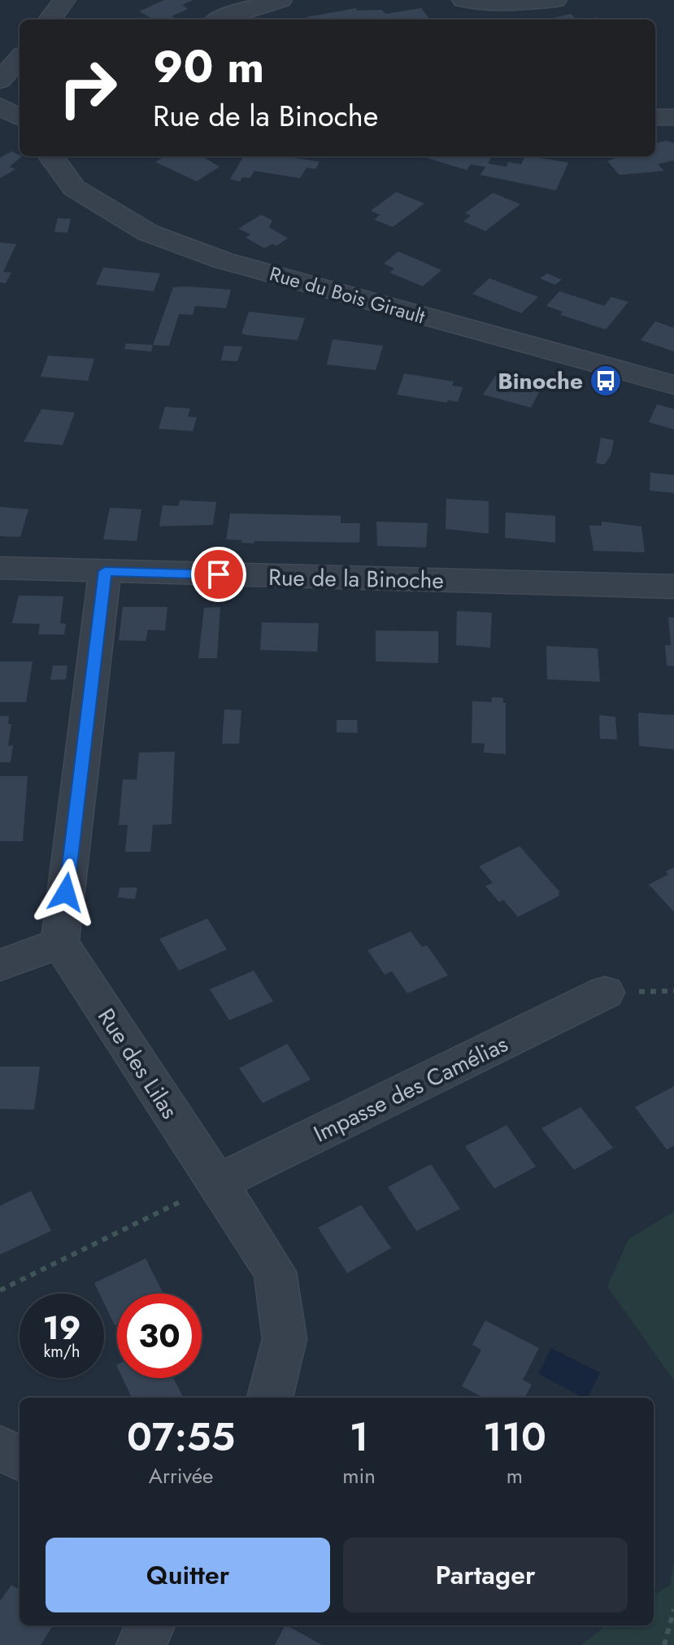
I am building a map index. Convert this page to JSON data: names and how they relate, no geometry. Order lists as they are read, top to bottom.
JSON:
{
  "streets": {
    "street": [
      "Rue du Bois Girault",
      "Rue de la Binoche",
      "Rue des Lilas",
      "Impasse des Camélias"
    ]
  },
  "crossings": [
    ["Rue des Lilas", "Impasse des Camélias"]
  ],
  "places": {
    "bus stop": ["Binoche"]
  },
  "page": {
    "turn": ["90 m", "Rue de la Binoche"],
    "speed": "19 km/h",
    "limit": "30",
    "eta": [
      "07:55",
      "Arrivée",
      "1",
      "min",
      "110",
      "m"
    ],
    "buttons": ["Quitter", "Partager"]
  }
}
